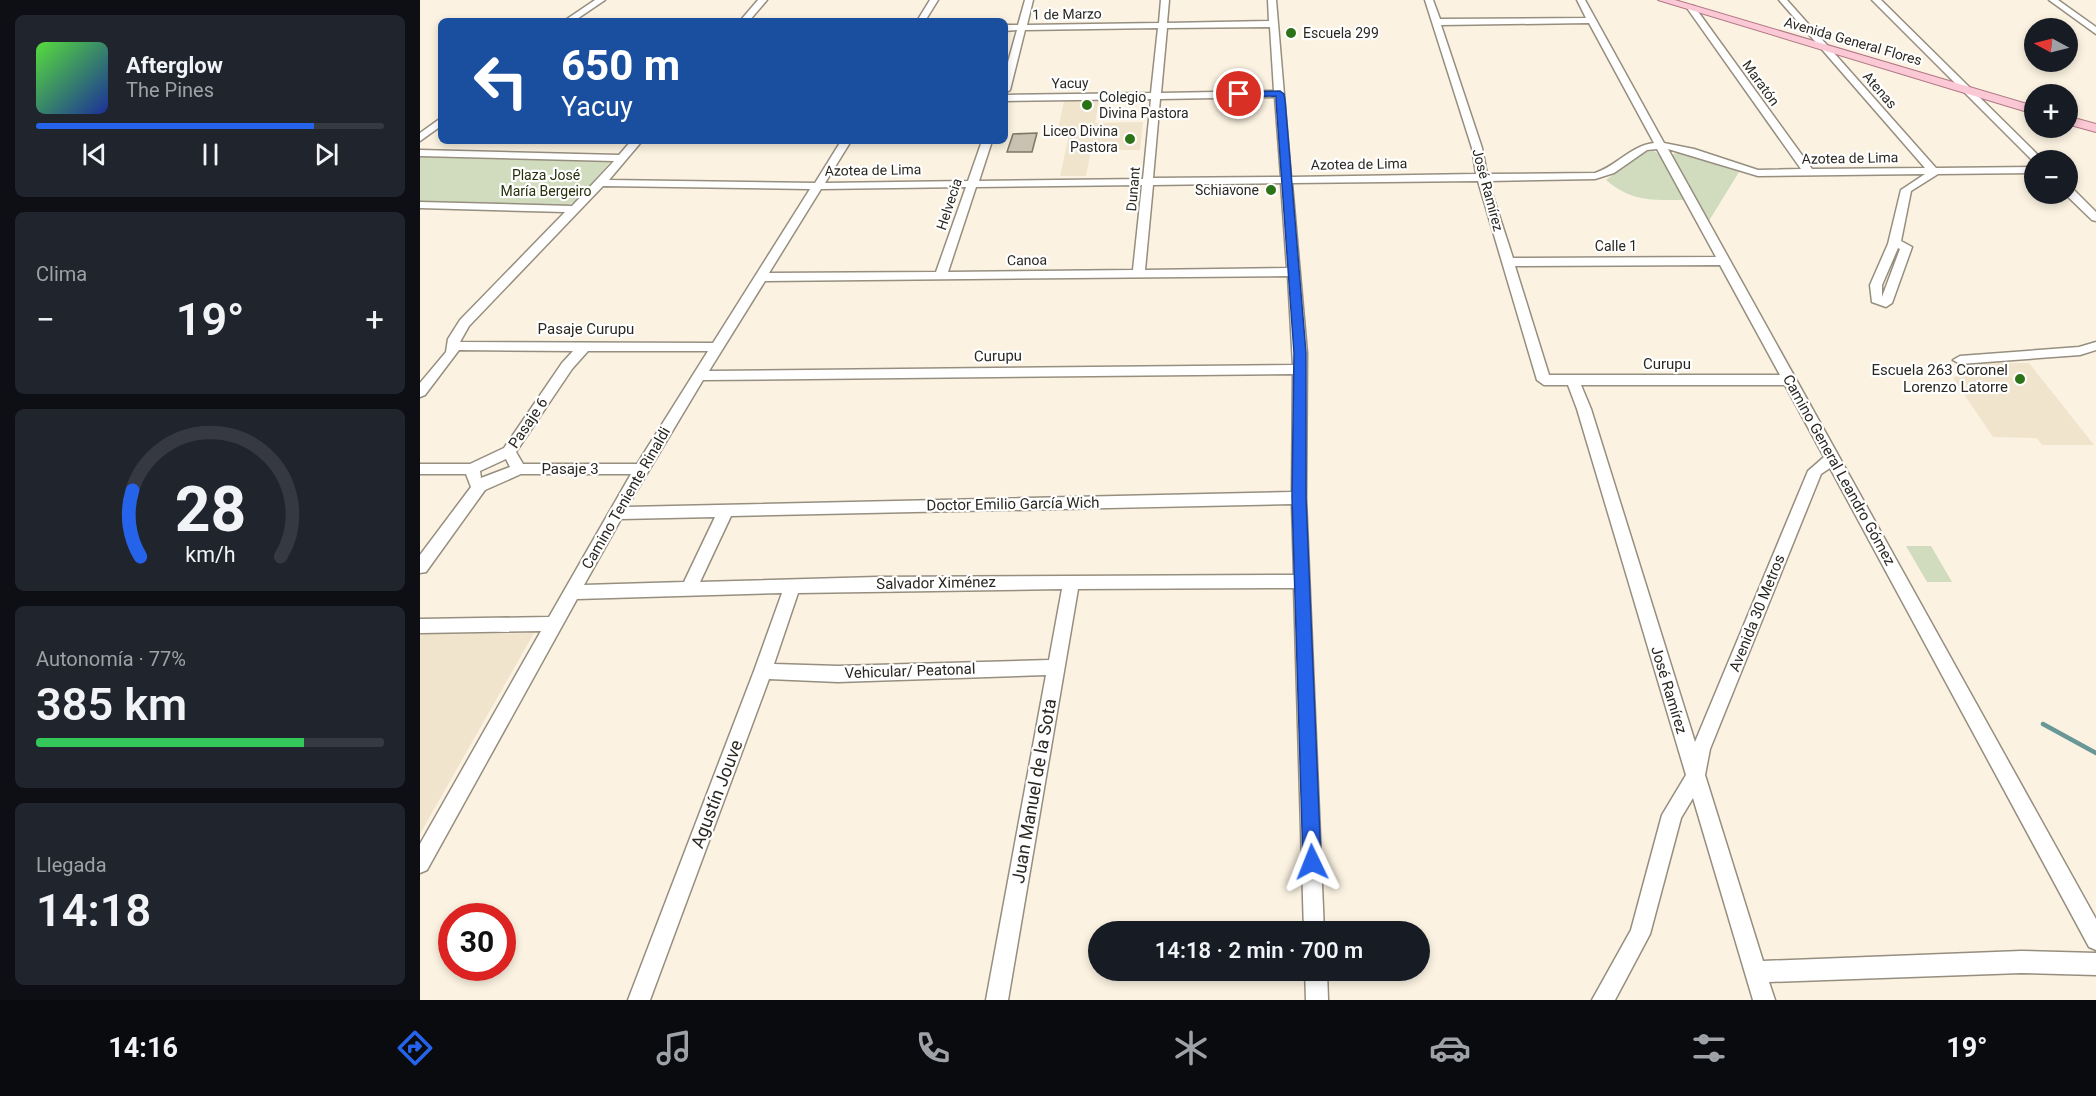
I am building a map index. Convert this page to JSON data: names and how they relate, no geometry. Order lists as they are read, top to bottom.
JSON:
{
  "streets": {
    "main road": ["Avenida General Flores"],
    "street": [
      "1 de Marzo",
      "Yacuy",
      "Maratón",
      "Atenas",
      "Azotea de Lima",
      "Dunant",
      "José Ramírez",
      "Helvecia",
      "Calle 1",
      "Canoa",
      "Pasaje Curupu",
      "Curupu",
      "Pasaje 6",
      "Pasaje 3",
      "Camino General Leandro Gómez",
      "Camino Teniente Rinaldi",
      "Doctor Emilio García Wich",
      "Salvador Ximénez",
      "Avenida 30 Metros",
      "Vehicular/ Peatonal",
      "Juan Manuel de la Sota",
      "Agustín Jouve"
    ]
  },
  "crossings": [
    ["1 de Marzo", "Dunant"],
    ["Avenida General Flores", "Maratón"],
    ["Avenida General Flores", "Atenas"],
    ["Yacuy", "Dunant"],
    ["Maratón", "Azotea de Lima"],
    ["Atenas", "Azotea de Lima"],
    ["Azotea de Lima", "Dunant"],
    ["Azotea de Lima", "José Ramírez"],
    ["Azotea de Lima", "Helvecia"],
    ["Azotea de Lima", "Camino General Leandro Gómez"],
    ["Azotea de Lima", "Camino Teniente Rinaldi"],
    ["Dunant", "Canoa"],
    ["José Ramírez", "Calle 1"],
    ["José Ramírez", "Curupu"],
    ["José Ramírez", "Avenida 30 Metros"],
    ["Helvecia", "Canoa"],
    ["Calle 1", "Camino General Leandro Gómez"],
    ["Canoa", "Camino Teniente Rinaldi"],
    ["Pasaje Curupu", "Pasaje 6"],
    ["Pasaje Curupu", "Camino Teniente Rinaldi"],
    ["Curupu", "Camino General Leandro Gómez"],
    ["Curupu", "Camino Teniente Rinaldi"],
    ["Pasaje 6", "Pasaje 3"],
    ["Pasaje 3", "Camino Teniente Rinaldi"],
    ["Camino General Leandro Gómez", "Avenida 30 Metros"],
    ["Camino Teniente Rinaldi", "Doctor Emilio García Wich"],
    ["Camino Teniente Rinaldi", "Salvador Ximénez"],
    ["Salvador Ximénez", "Juan Manuel de la Sota"],
    ["Salvador Ximénez", "Agustín Jouve"],
    ["Vehicular/ Peatonal", "Juan Manuel de la Sota"],
    ["Vehicular/ Peatonal", "Agustín Jouve"]
  ],
  "parks": ["Plaza José María Bergeiro"],
  "places": [
    "Escuela 299",
    "Colegio Divina Pastora",
    "Liceo Divina Pastora",
    "Schiavone",
    "Escuela 263 Coronel Lorenzo Latorre"
  ],
  "north": "left",
  "page": {
    "map_buttons": ["+", "−"],
    "turn": ["650 m", "Yacuy"],
    "song": ["Afterglow", "The Pines"],
    "tile": [
      "Clima",
      ["Autonomía · 77%", "385 km"],
      ["Llegada", "14:18"]
    ],
    "heat": ["−", "19°", "+"],
    "limit": "30",
    "trip": "14:18 · 2 min · 700 m",
    "tabs": ["14:16", "19°"],
    "gauge": ["28", "km/h"]
  }
}
